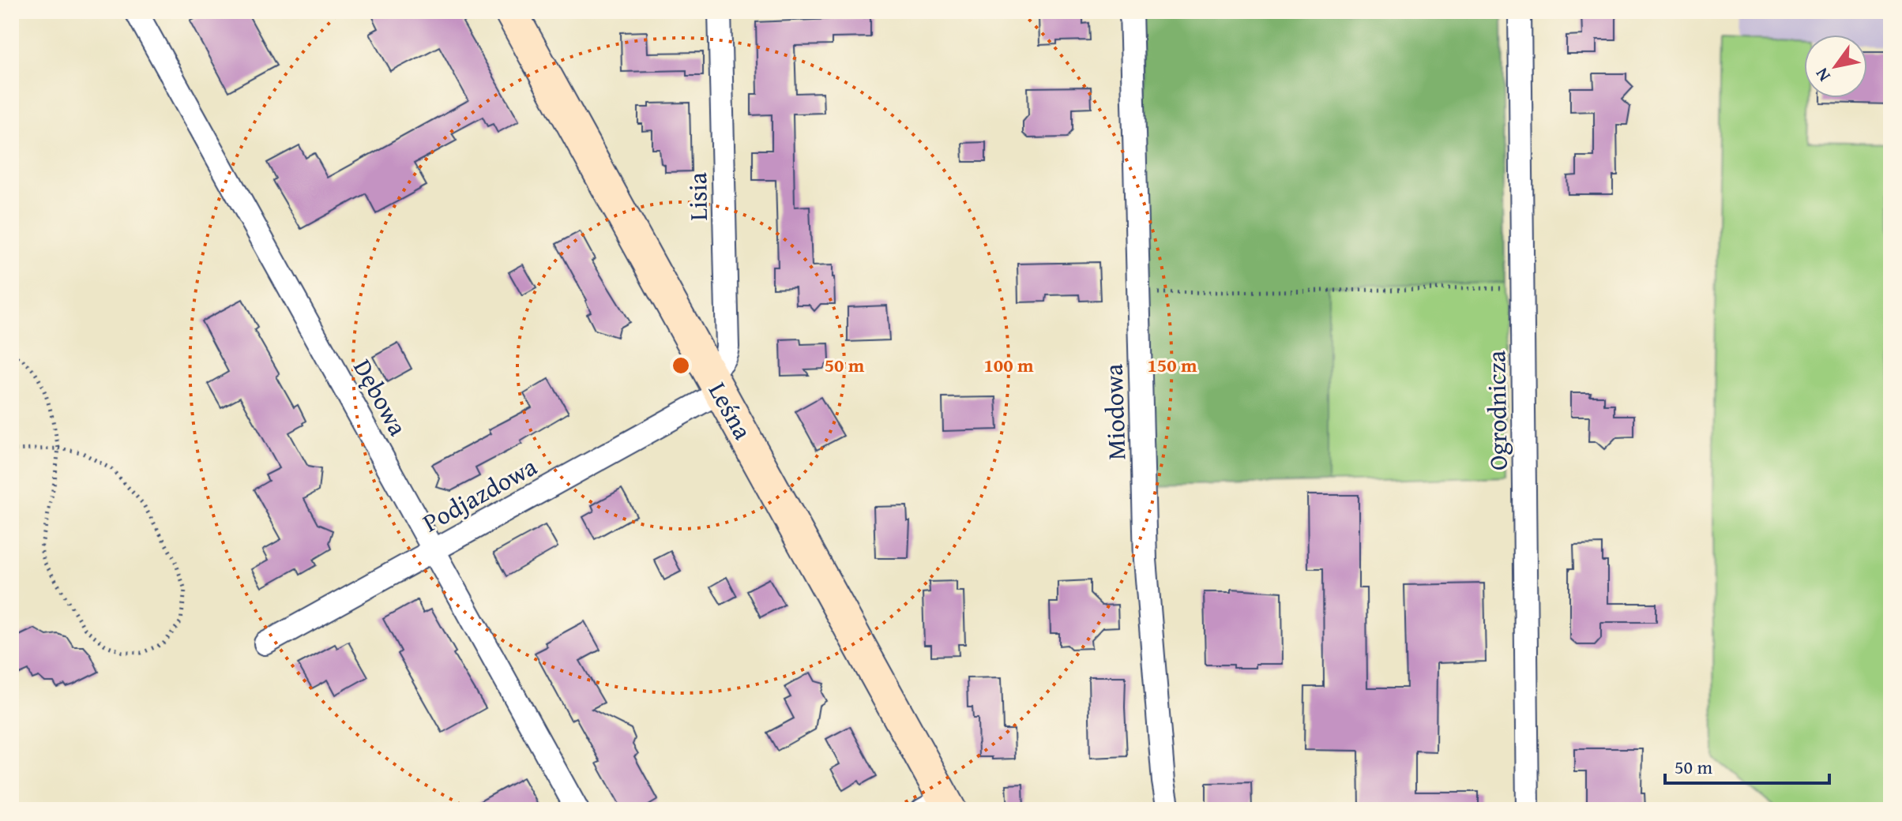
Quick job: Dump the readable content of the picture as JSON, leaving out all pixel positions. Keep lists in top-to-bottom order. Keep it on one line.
{"streets":{"street":["Lisia","Dębowa","Leśna","Ogrodnicza","Miodowa","Podjazdowa"]},"crossings":[["Lisia","Leśna"],["Lisia","Podjazdowa"],["Dębowa","Podjazdowa"],["Leśna","Podjazdowa"]],"scale_bar":"50 m","north":"bottom left","rings":["50 m","100 m","150 m"]}
